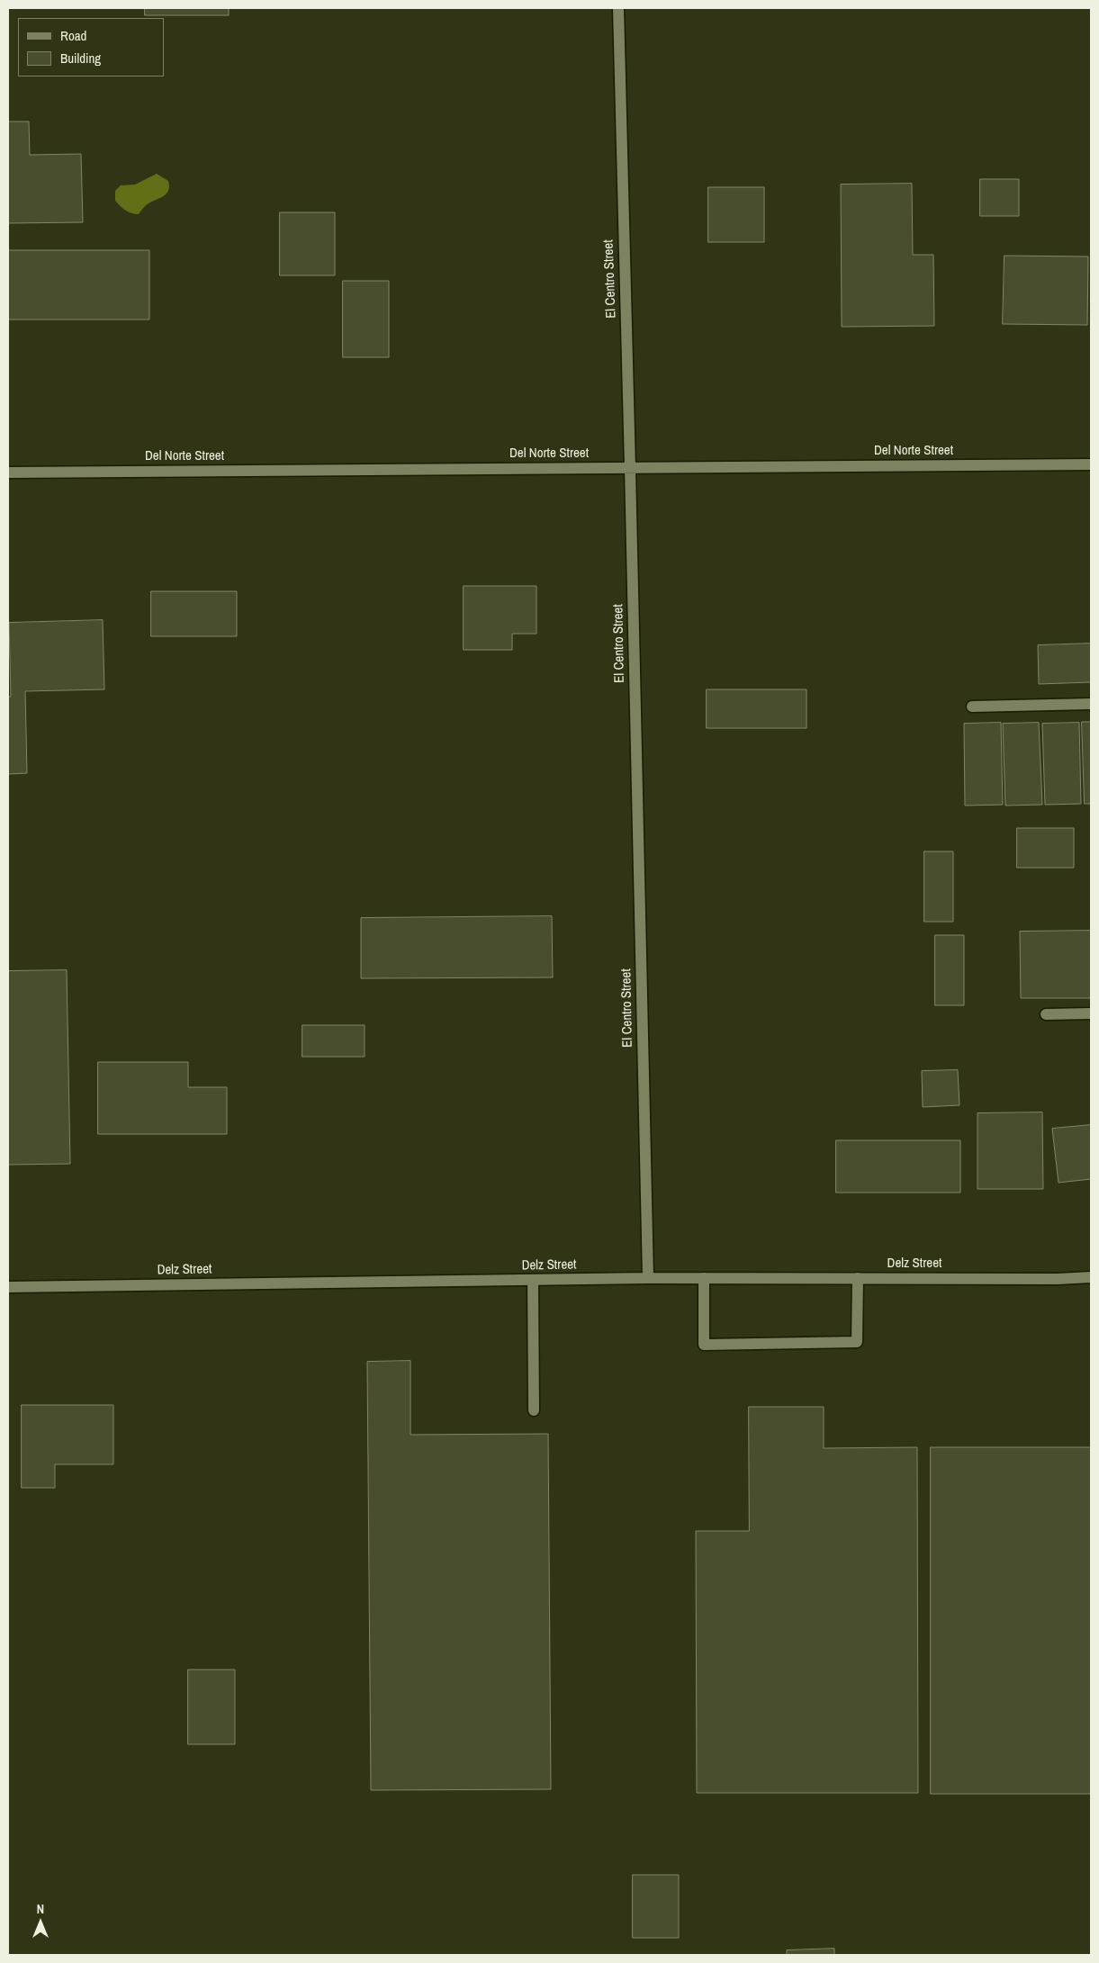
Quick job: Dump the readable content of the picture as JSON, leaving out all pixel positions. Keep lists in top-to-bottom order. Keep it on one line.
{"streets":{"street":["El Centro Street","Del Norte Street","Delz Street"]},"crossings":[["El Centro Street","Del Norte Street"],["El Centro Street","Delz Street"]],"legend":["Road","Building"],"north":"top"}
